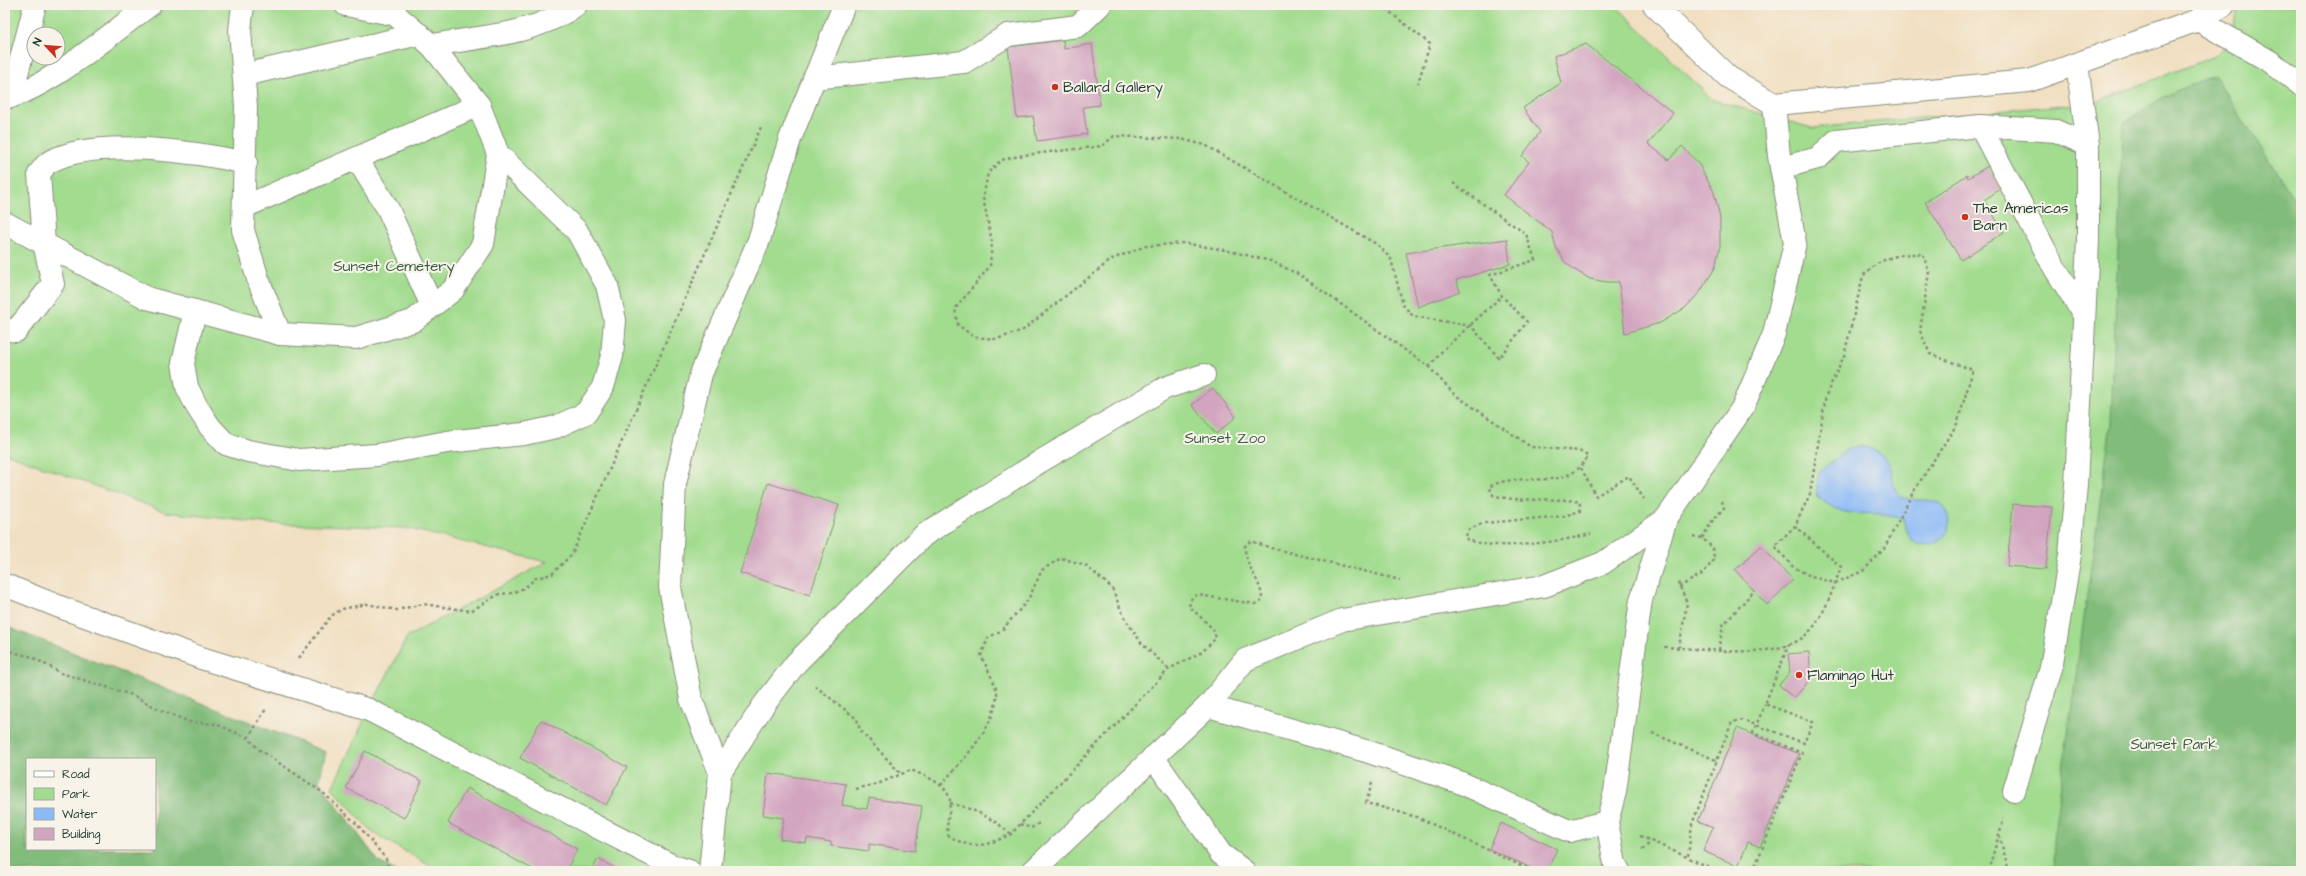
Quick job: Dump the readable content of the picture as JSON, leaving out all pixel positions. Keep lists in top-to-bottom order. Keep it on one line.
{"parks":["Sunset Cemetery","Sunset Zoo","Sunset Park"],"places":["Ballard Gallery","The Americas Barn","Flamingo Hut"],"legend":["Road","Park","Water","Building"],"north":"top left"}
